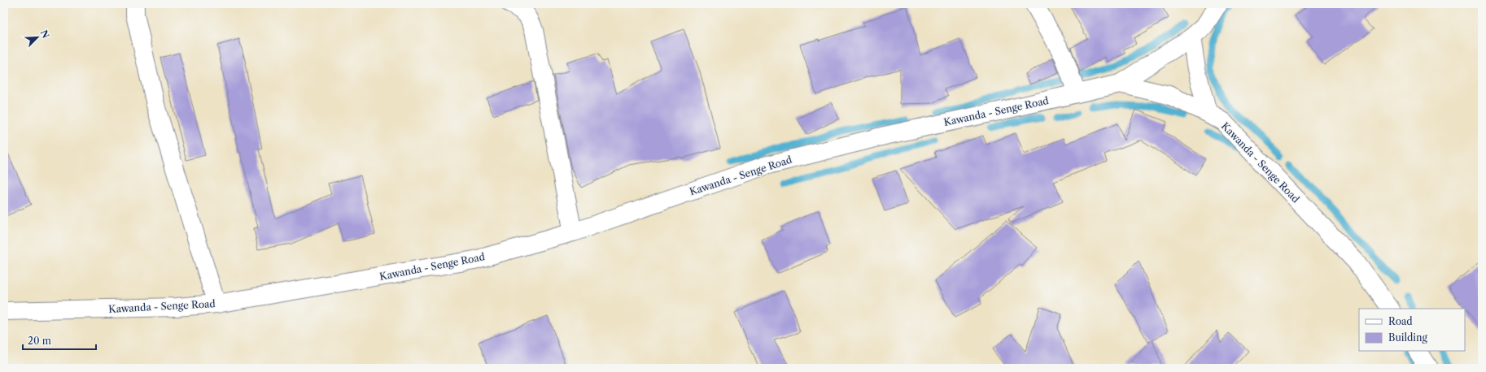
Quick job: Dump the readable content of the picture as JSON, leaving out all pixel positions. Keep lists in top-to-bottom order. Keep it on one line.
{"streets":{"street":["Kawanda - Senge Road"]},"legend":["Road","Building"],"scale_bar":"20 m","north":"top right"}
